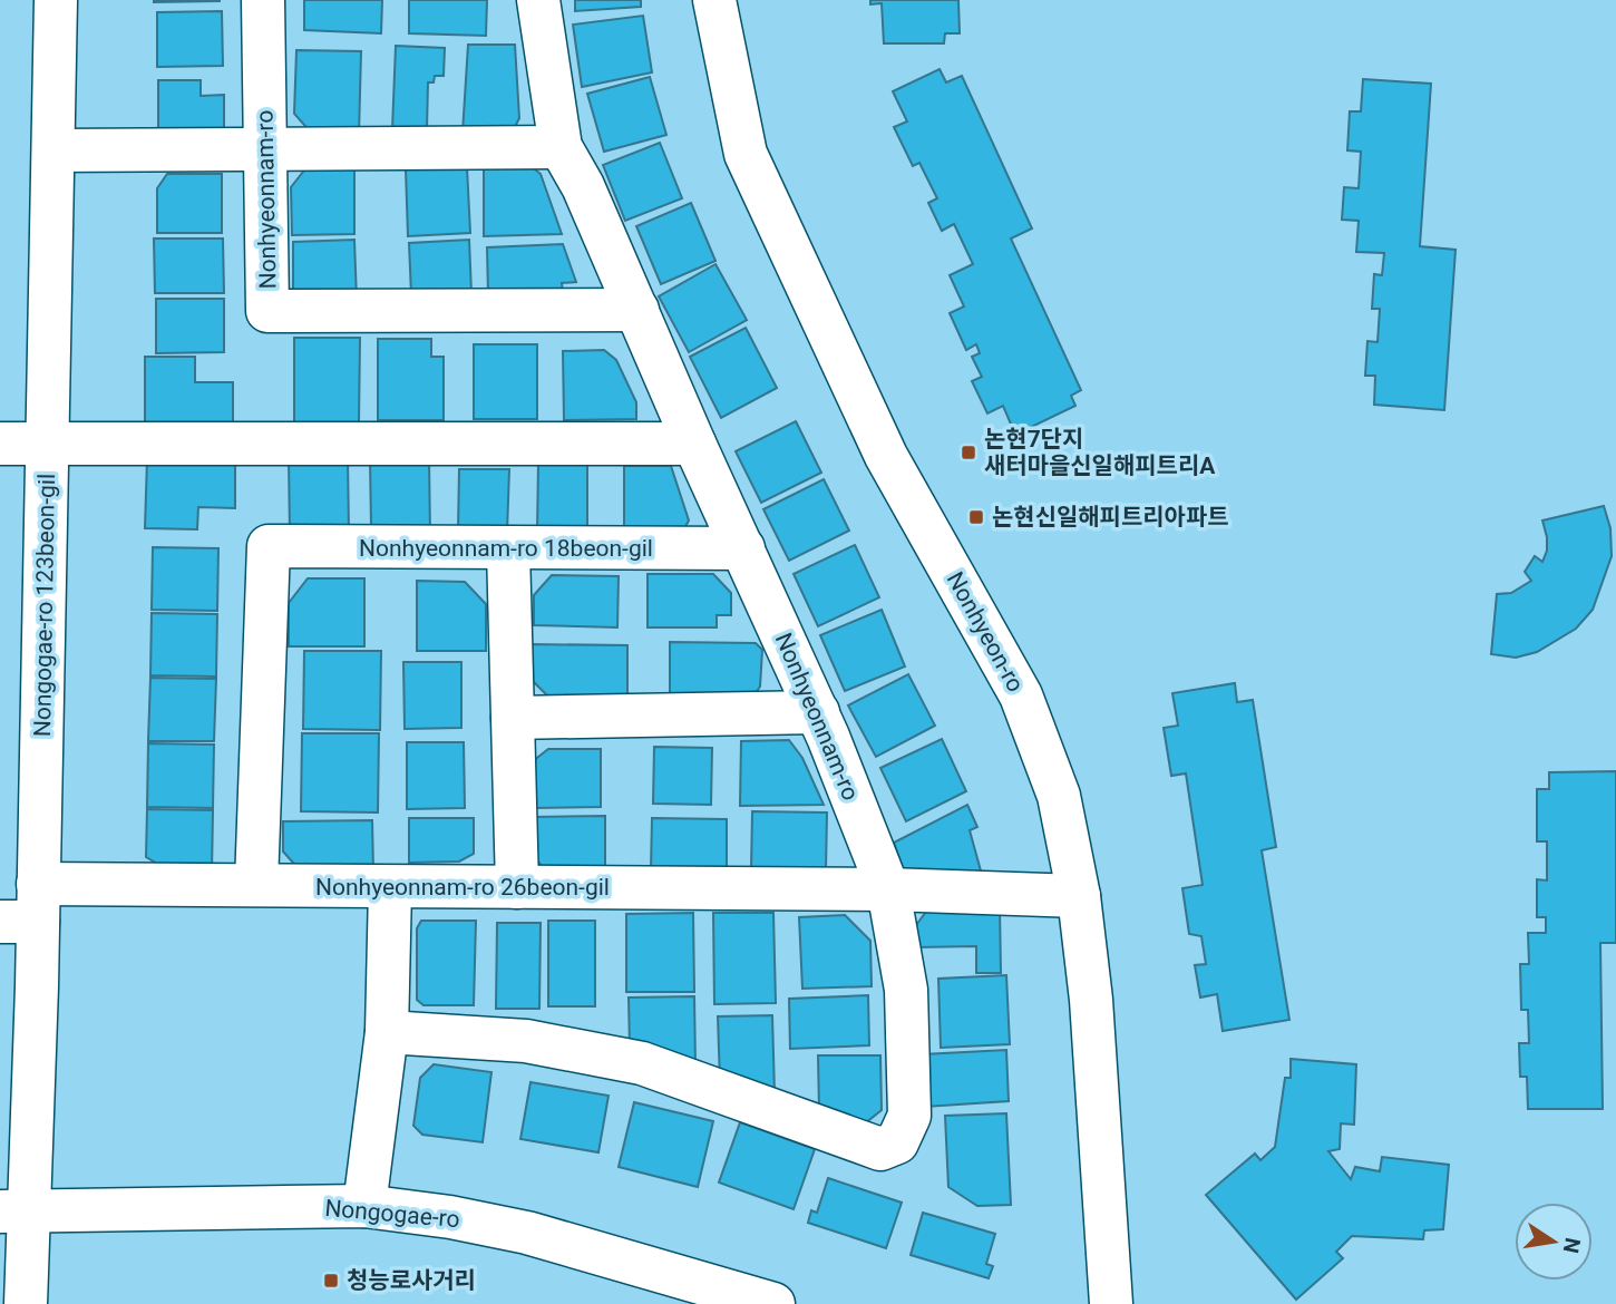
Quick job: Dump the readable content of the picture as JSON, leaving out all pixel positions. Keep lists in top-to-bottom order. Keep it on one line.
{"streets":{"street":["Nonhyeonnam-ro","Nonhyeonnam-ro 18beon-gil","Nongogae-ro 123beon-gil","Nonhyeon-ro","Nonhyeonnam-ro 26beon-gil","Nongogae-ro"]},"crossings":[["Nonhyeonnam-ro","Nonhyeonnam-ro 18beon-gil"],["Nonhyeonnam-ro","Nonhyeonnam-ro 26beon-gil"],["Nonhyeonnam-ro 18beon-gil","Nonhyeonnam-ro 26beon-gil"],["Nongogae-ro 123beon-gil","Nonhyeonnam-ro 26beon-gil"],["Nongogae-ro 123beon-gil","Nongogae-ro"],["Nonhyeon-ro","Nonhyeonnam-ro 26beon-gil"]],"places":{"transit":["논현7단지 새터마을신일해피트리A","논현신일해피트리아파트","청능로사거리"]},"north":"right"}
